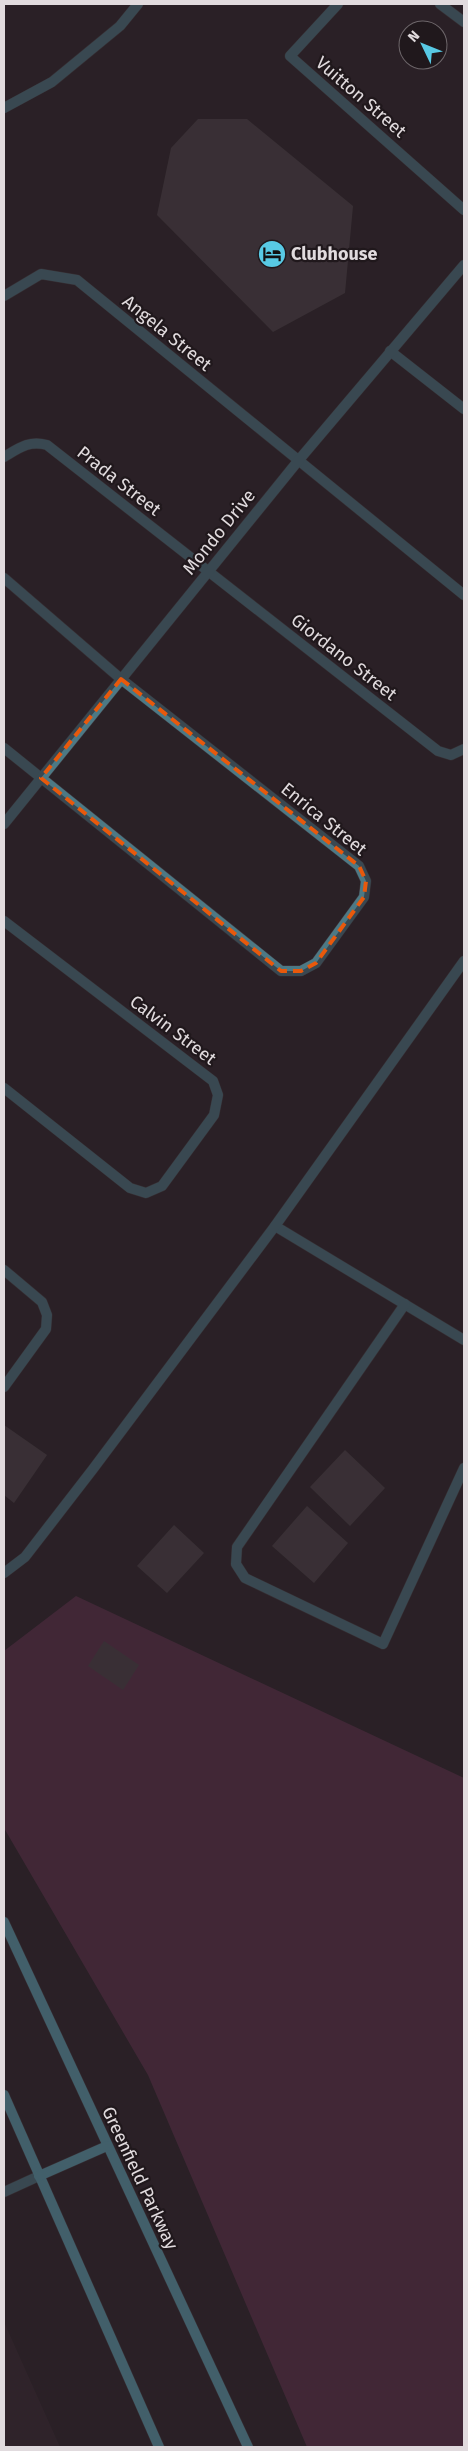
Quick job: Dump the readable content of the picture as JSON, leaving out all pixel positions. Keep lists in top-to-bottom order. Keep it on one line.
{"streets":{"main road":["Greenfield Parkway"],"street":["Vuitton Street","Angela Street","Prada Street","Mondo Drive","Giordano Street","Enrica Street","Calvin Street"]},"crossings":[["Angela Street","Mondo Drive"],["Prada Street","Mondo Drive"],["Prada Street","Giordano Street"],["Mondo Drive","Giordano Street"],["Mondo Drive","Enrica Street"]],"places":{"hotel":["Clubhouse"]},"north":"top left"}
